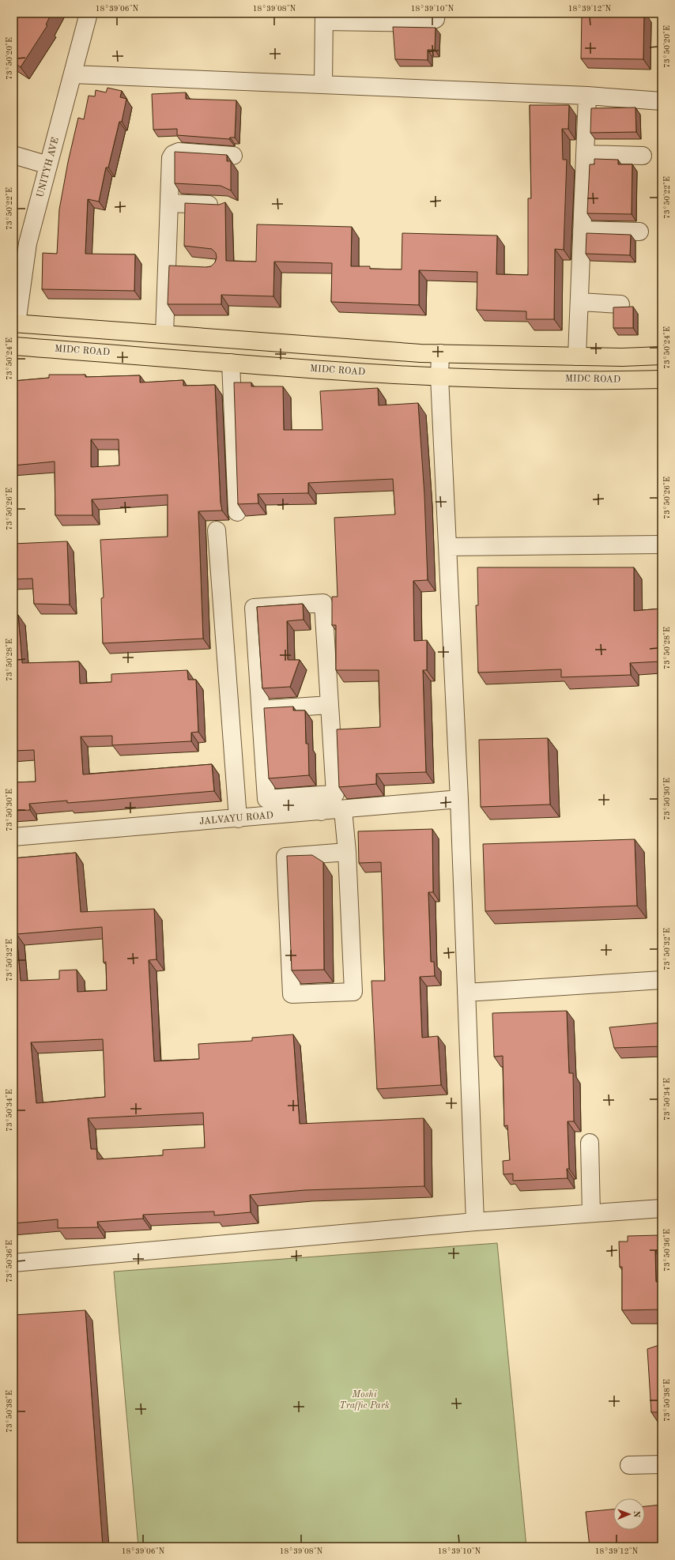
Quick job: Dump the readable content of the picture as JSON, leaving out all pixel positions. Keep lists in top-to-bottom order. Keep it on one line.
{"streets":{"main road":["MIDC ROAD"],"street":["UNITYH AVE","JALVAYU ROAD"]},"parks":["Moshi Traffic Park"],"north":"right","coordinates":["18°39'06\"N","18°39'08\"N","18°39'10\"N","18°39'12\"N","73°50'20\"E","73°50'22\"E","73°50'24\"E","73°50'26\"E","73°50'28\"E","73°50'30\"E","73°50'32\"E","73°50'34\"E","73°50'36\"E","73°50'38\"E"]}
